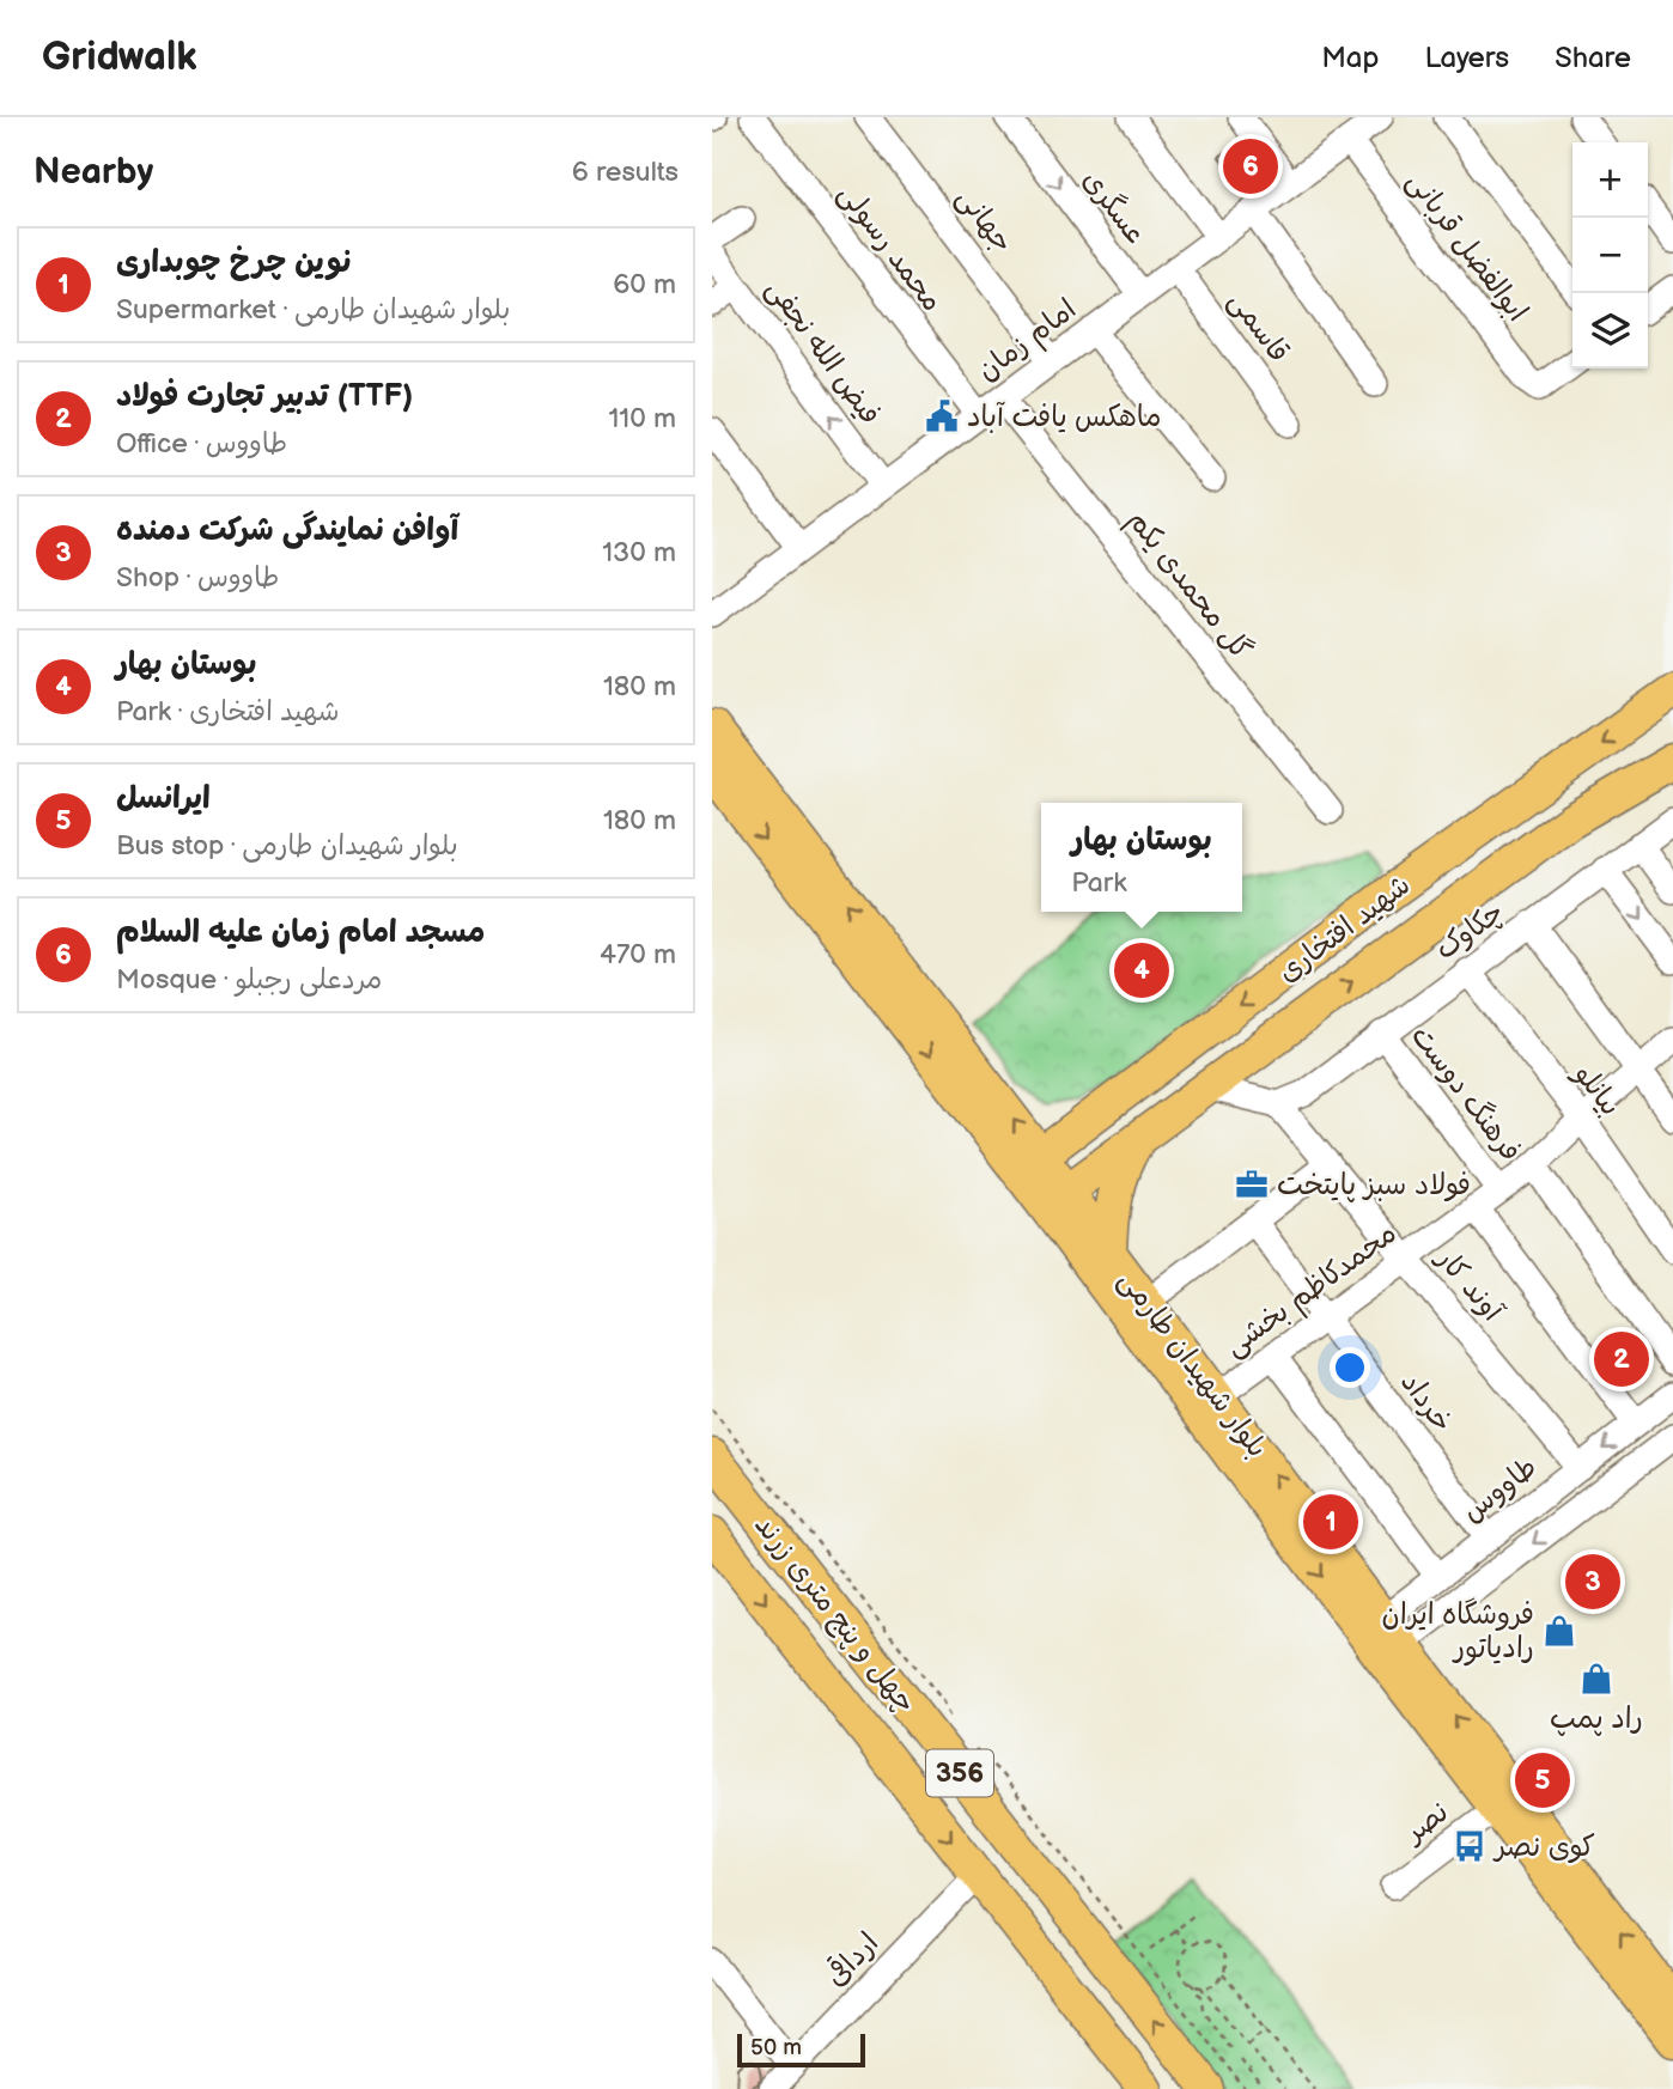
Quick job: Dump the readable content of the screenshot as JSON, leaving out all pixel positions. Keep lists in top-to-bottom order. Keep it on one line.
{"streets":{"main road":["شهید افتخاری","بلوار شهیدان طارمی","چهل و پنج متری زرند","356"],"street":["عسگری","جهانی","ابوالفضل قربانی","محمد رسولی","قاسمی","امام زمان","فیض الله نجفی","گل محمدی یکم","چکاوک","بیانلو","فرهنگ دوست","آوند کار","محمدکاظم بخشی","خرداد","طاووس","نصر","ارداقی"]},"crossings":[["عسگری","امام زمان"],["جهانی","امام زمان"],["ابوالفضل قربانی","امام زمان"],["محمد رسولی","امام زمان"],["قاسمی","امام زمان"],["امام زمان","فیض الله نجفی"],["امام زمان","گل محمدی یکم"],["شهید افتخاری","بلوار شهیدان طارمی"],["چکاوک","بیانلو"],["چکاوک","فرهنگ دوست"],["چکاوک","آوند کار"],["بیانلو","محمدکاظم بخشی"],["فرهنگ دوست","محمدکاظم بخشی"],["آوند کار","محمدکاظم بخشی"],["آوند کار","طاووس"],["محمدکاظم بخشی","بلوار شهیدان طارمی"],["محمدکاظم بخشی","خرداد"],["بلوار شهیدان طارمی","طاووس"],["بلوار شهیدان طارمی","نصر"],["خرداد","طاووس"],["چهل و پنج متری زرند","ارداقی"]],"places":{"public building":["ماهکس یافت آباد"],"office":["فولاد سبز پایتخت"],"shop":["فروشگاه ایران رادیاتور","راد پمپ"],"bus stop":["کوی نصر"]},"scale_bar":"50 m","page":{"header":"Gridwalk","nav":["Map","Layers","Share"],"heading":["Nearby","6 results"],"pins":["6","4","2","1","3","5"],"map_buttons":["+","−"],"list":[{"mark":"1","name":"نوین چرخ چوبداری","note":"Supermarket · بلوار شهیدان طارمی","value":"60 m"},{"mark":"2","name":"تدبیر تجارت فولاد (TTF)","note":"Office · طاووس","value":"110 m"},{"mark":"3","name":"آوافن نمایندگی شرکت دمنده","note":"Shop · طاووس","value":"130 m"},{"mark":"4","name":"بوستان بهار","note":"Park · شهید افتخاری","value":"180 m"},{"mark":"5","name":"ایرانسل","note":"Bus stop · بلوار شهیدان طارمی","value":"180 m"},{"mark":"6","name":"مسجد امام زمان علیه السلام","note":"Mosque · مردعلی رجبلو","value":"470 m"}],"popup":["بوستان بهار","Park"],"scale":"50 m"}}
